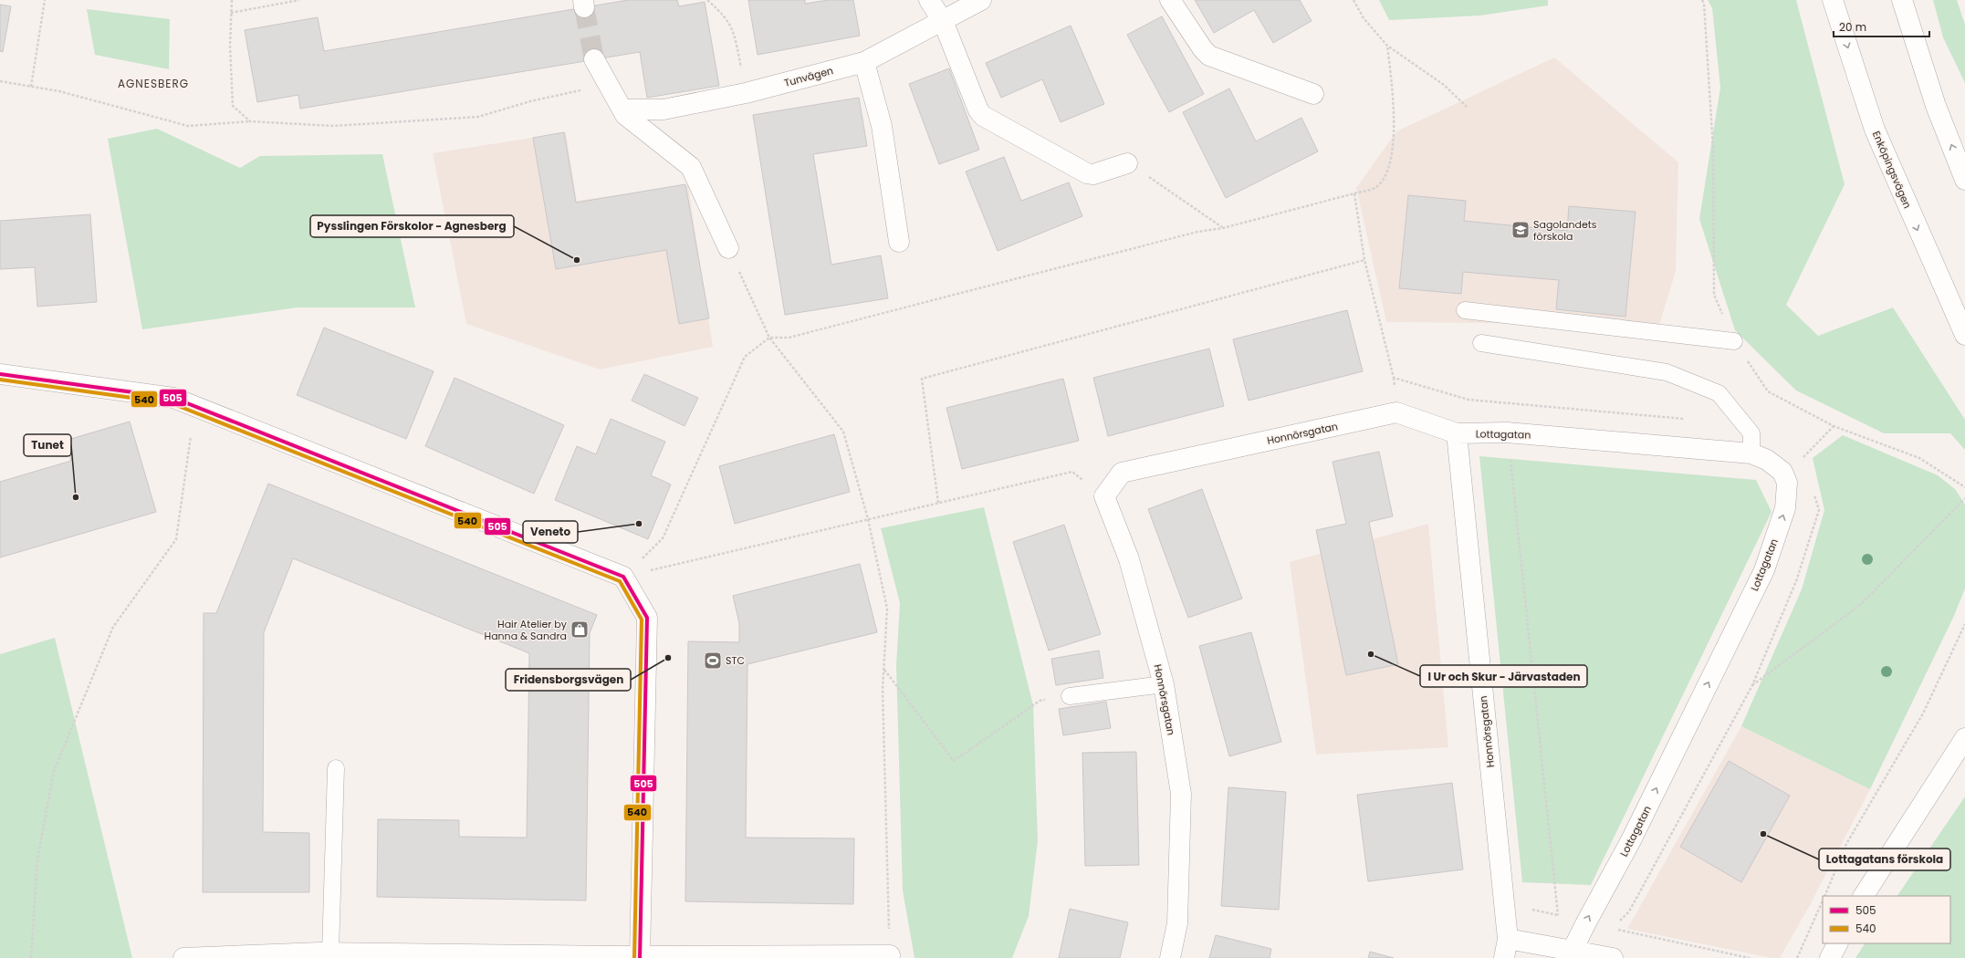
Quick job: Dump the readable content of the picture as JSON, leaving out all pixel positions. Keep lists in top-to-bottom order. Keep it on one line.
{"streets":{"street":["Tunvägen","Enköpingsvägen","Honnörsgatan","Lottagatan"]},"crossings":[["Honnörsgatan","Lottagatan"]],"one_way":["Lottagatan"],"districts":["AGNESBERG"],"places":{"school or university":["Sagolandets förskola"],"other":["Pysslingen Förskolor - Agnesberg","Tunet","Veneto","I Ur och Skur - Järvastaden","Fridensborgsvägen","Lottagatans förskola"],"shop":["Hair Atelier by Hanna & Sandra"],"sports":["STC"]},"lines":["transit line 505","transit line 540"],"legend":["505","540"],"scale_bar":"20 m"}
